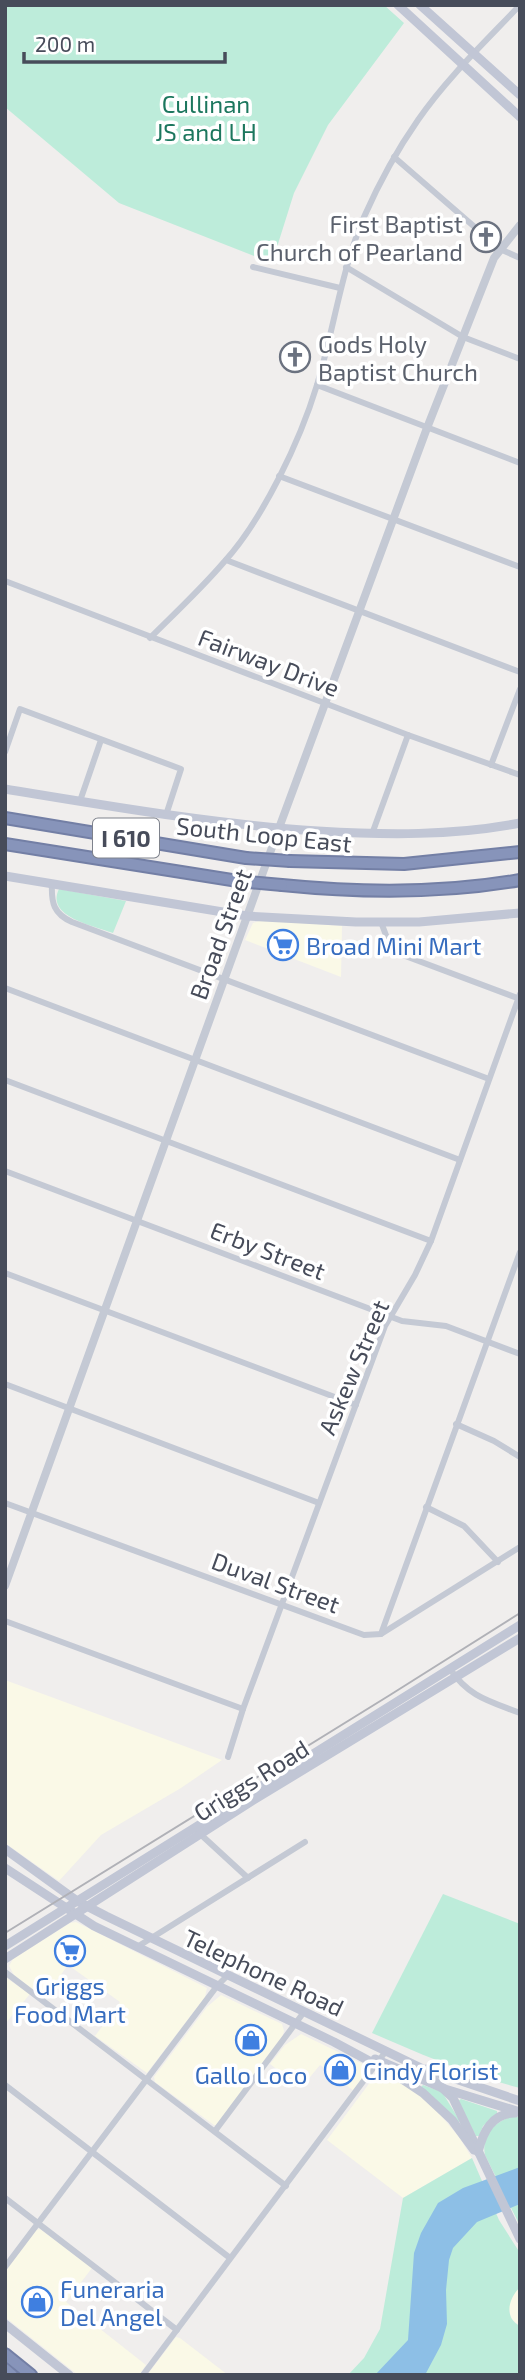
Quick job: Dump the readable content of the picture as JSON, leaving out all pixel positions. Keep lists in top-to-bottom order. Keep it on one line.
{"streets":{"highway":["South Loop East","I 610"],"main road":["Griggs Road","Telephone Road"],"street":["Fairway Drive","Broad Street","Erby Street","Askew Street","Duval Street"]},"crossings":[["Fairway Drive","Broad Street"],["Broad Street","Erby Street"],["Broad Street","Duval Street"],["Erby Street","Askew Street"],["Askew Street","Duval Street"],["Griggs Road","Telephone Road"]],"parks":["Cullinan JS and LH"],"places":{"church":["First Baptist Church of Pearland","Gods Holy Baptist Church"],"supermarket":["Broad Mini Mart","Griggs Food Mart"],"shop":["Gallo Loco","Cindy Florist","Funeraria Del Angel"]},"scale_bar":"200 m"}
